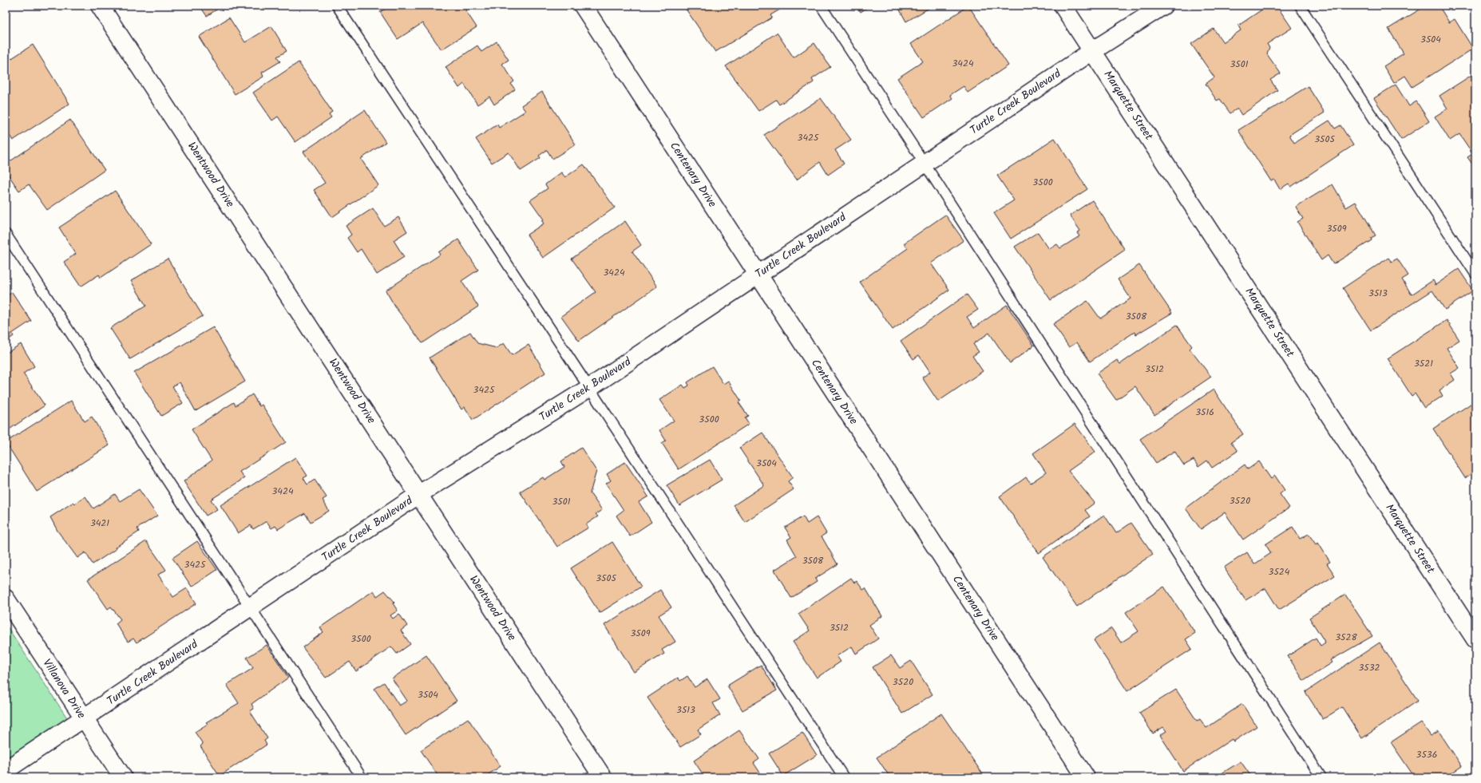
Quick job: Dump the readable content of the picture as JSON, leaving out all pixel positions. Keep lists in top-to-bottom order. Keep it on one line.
{"streets":{"street":["Turtle Creek Boulevard","Marquette Street","Wentwood Drive","Centenary Drive","Villanova Drive"]},"crossings":[["Turtle Creek Boulevard","Marquette Street"],["Turtle Creek Boulevard","Wentwood Drive"],["Turtle Creek Boulevard","Centenary Drive"],["Turtle Creek Boulevard","Villanova Drive"]],"house_numbers":["3504","3424","3501","3425","3505","3500","3509","3424","3513","3508","3521","3512","3425","3516","3500","3504","3424","3520","3501","3421","3508","3425","3524","3505","3512","3509","3528","3500","3532","3520","3504","3513","3536"]}
